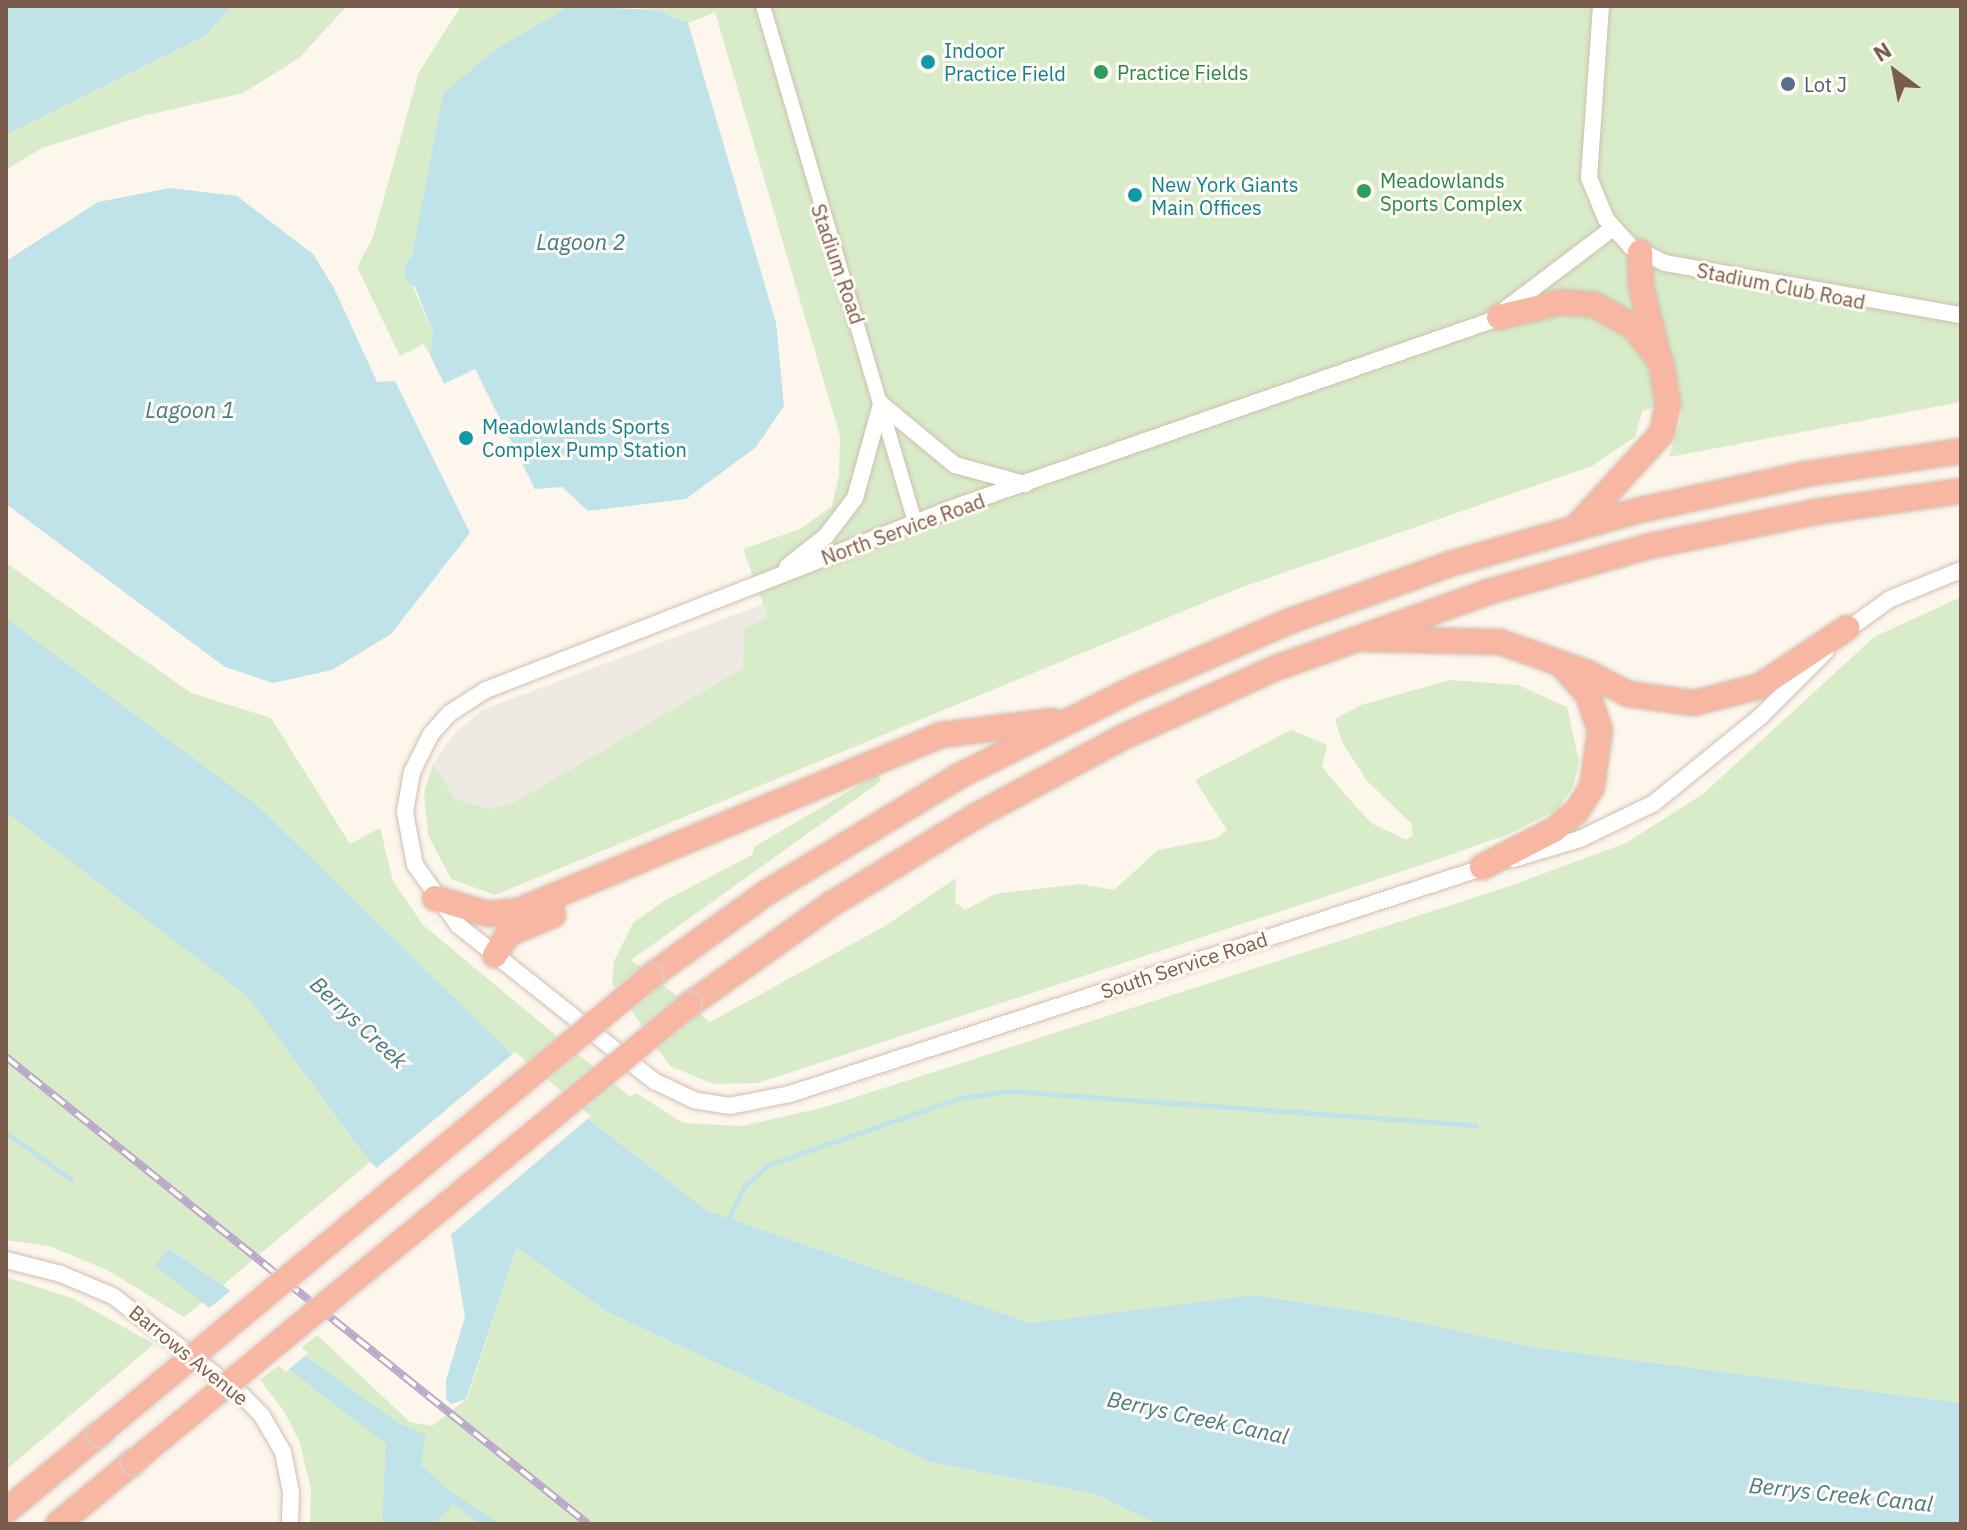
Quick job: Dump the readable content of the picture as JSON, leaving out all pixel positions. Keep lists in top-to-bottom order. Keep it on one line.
{"streets":{"street":["Stadium Road","Stadium Club Road","North Service Road","South Service Road","Barrows Avenue"]},"crossings":[["Stadium Road","North Service Road"],["Stadium Club Road","North Service Road"],["North Service Road","South Service Road"]],"water":["Lagoon 2","Lagoon 1","Berrys Creek","Berrys Creek Canal"],"places":["Indoor Practice Field","Practice Fields","Lot J","Meadowlands Sports Complex","New York Giants Main Offices","Meadowlands Sports Complex Pump Station"],"north":"top left"}
